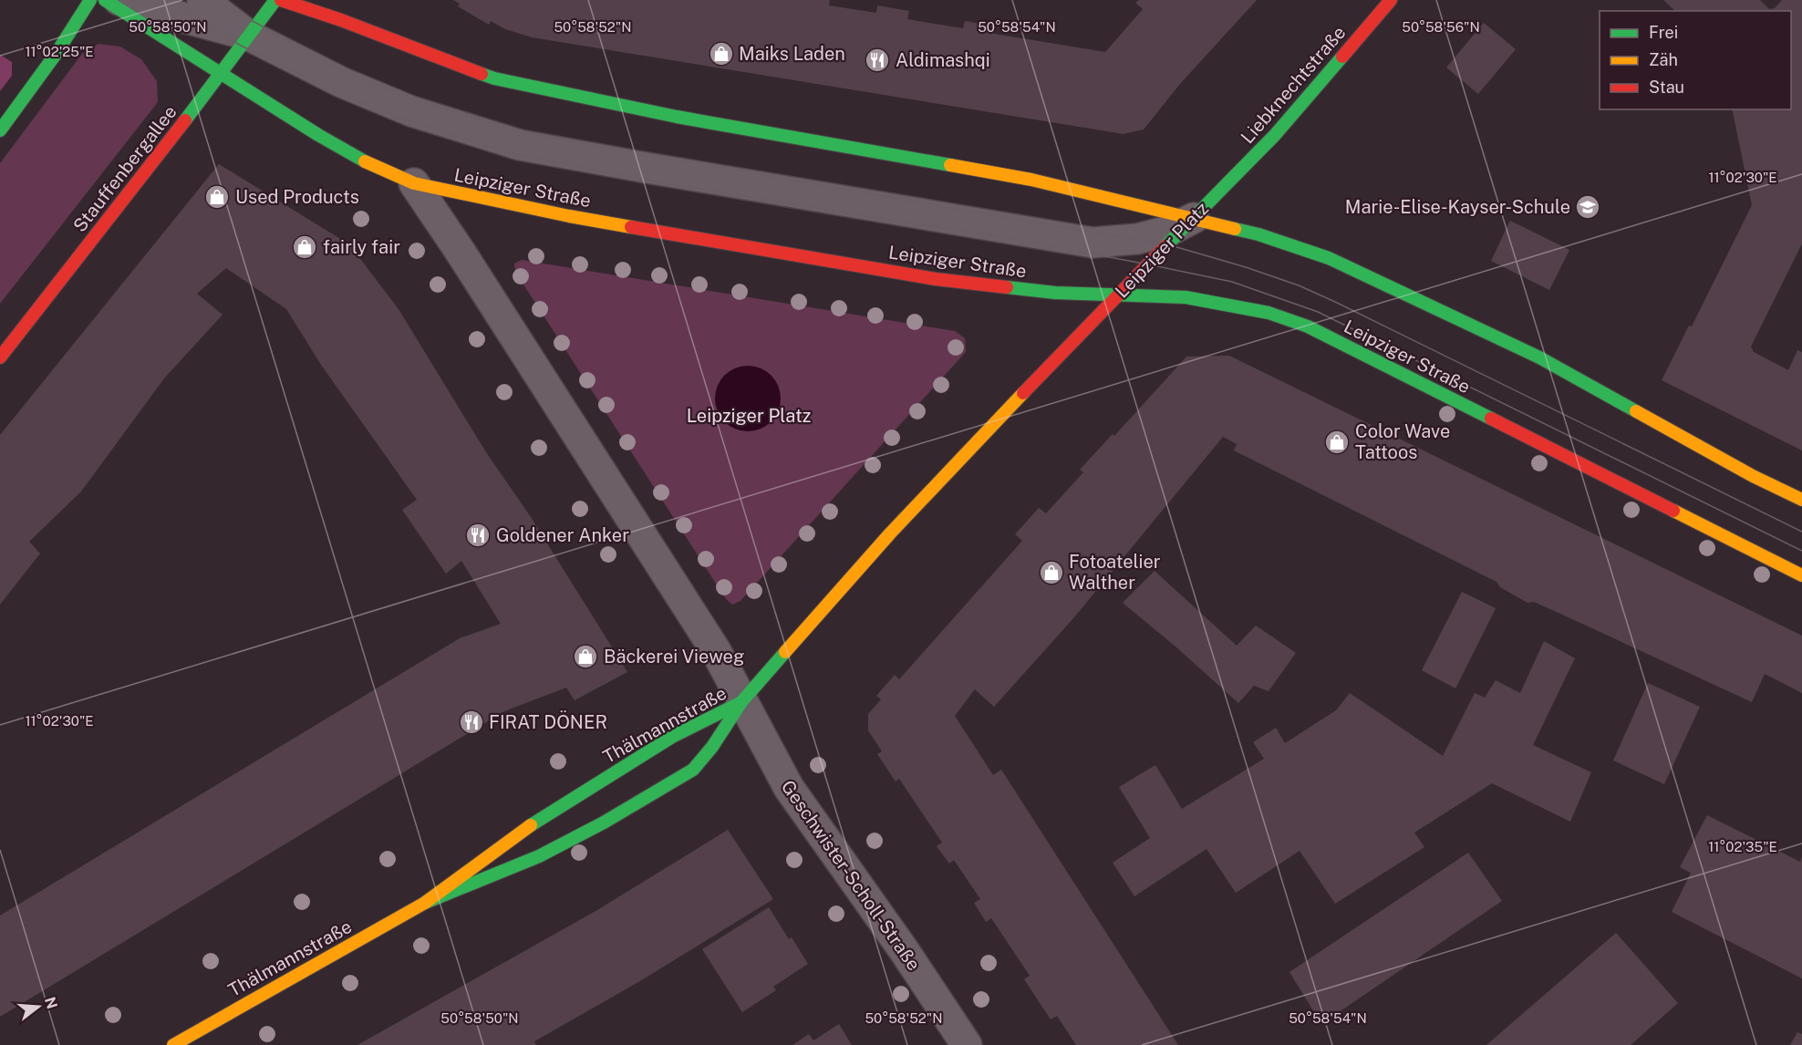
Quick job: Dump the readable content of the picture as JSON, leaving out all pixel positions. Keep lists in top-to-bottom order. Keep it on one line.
{"streets":{"main road":["Liebknechtstraße","Stauffenbergallee","Leipziger Straße","Leipziger Platz","Thälmannstraße"],"street":["Geschwister-Scholl-Straße"]},"crossings":[["Liebknechtstraße","Leipziger Platz"],["Stauffenbergallee","Leipziger Straße"],["Leipziger Straße","Leipziger Platz"],["Leipziger Platz","Thälmannstraße"],["Leipziger Platz","Geschwister-Scholl-Straße"],["Thälmannstraße","Geschwister-Scholl-Straße"]],"parks":["Leipziger Platz"],"places":{"shop":["Maiks Laden","Used Products","fairly fair","Color Wave Tattoos","Fotoatelier Walther","Bäckerei Vieweg"],"restaurant":["Aldimashqi","Goldener Anker","FIRAT DÖNER"],"school or university":["Marie-Elise-Kayser-Schule"]},"legend":["Frei","Zäh","Stau"],"north":"right","coordinates":["50°58'50\"N","50°58'52\"N","50°58'54\"N","50°58'56\"N","11°02'25\"E","11°02'30\"E","11°02'35\"E"]}
